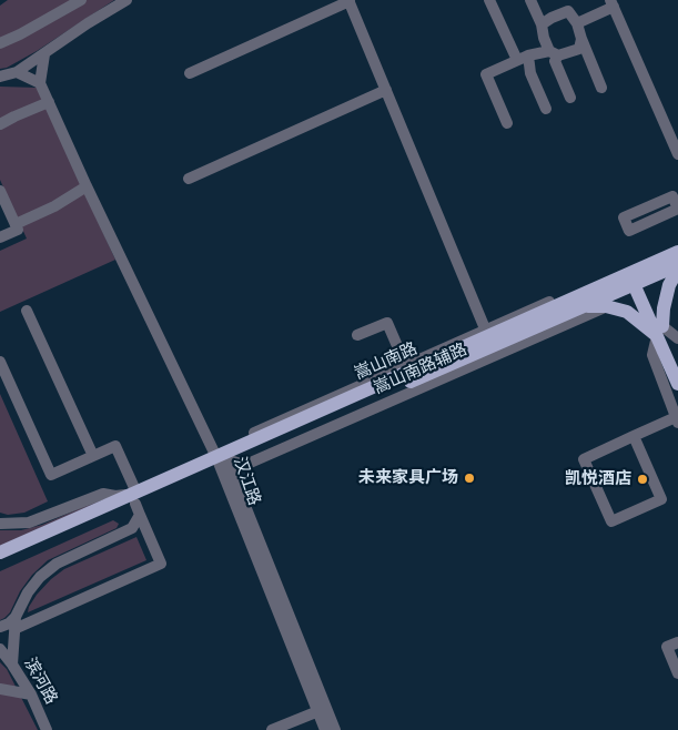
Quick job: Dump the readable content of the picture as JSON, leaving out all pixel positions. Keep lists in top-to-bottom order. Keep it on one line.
{"streets":{"main road":["嵩山南路"],"street":["嵩山南路辅路","汉江路","滨河路"]},"crossings":[["嵩山南路","嵩山南路辅路"],["嵩山南路","汉江路"],["嵩山南路辅路","汉江路"]],"places":["未来家具广场","凯悦酒店"]}
